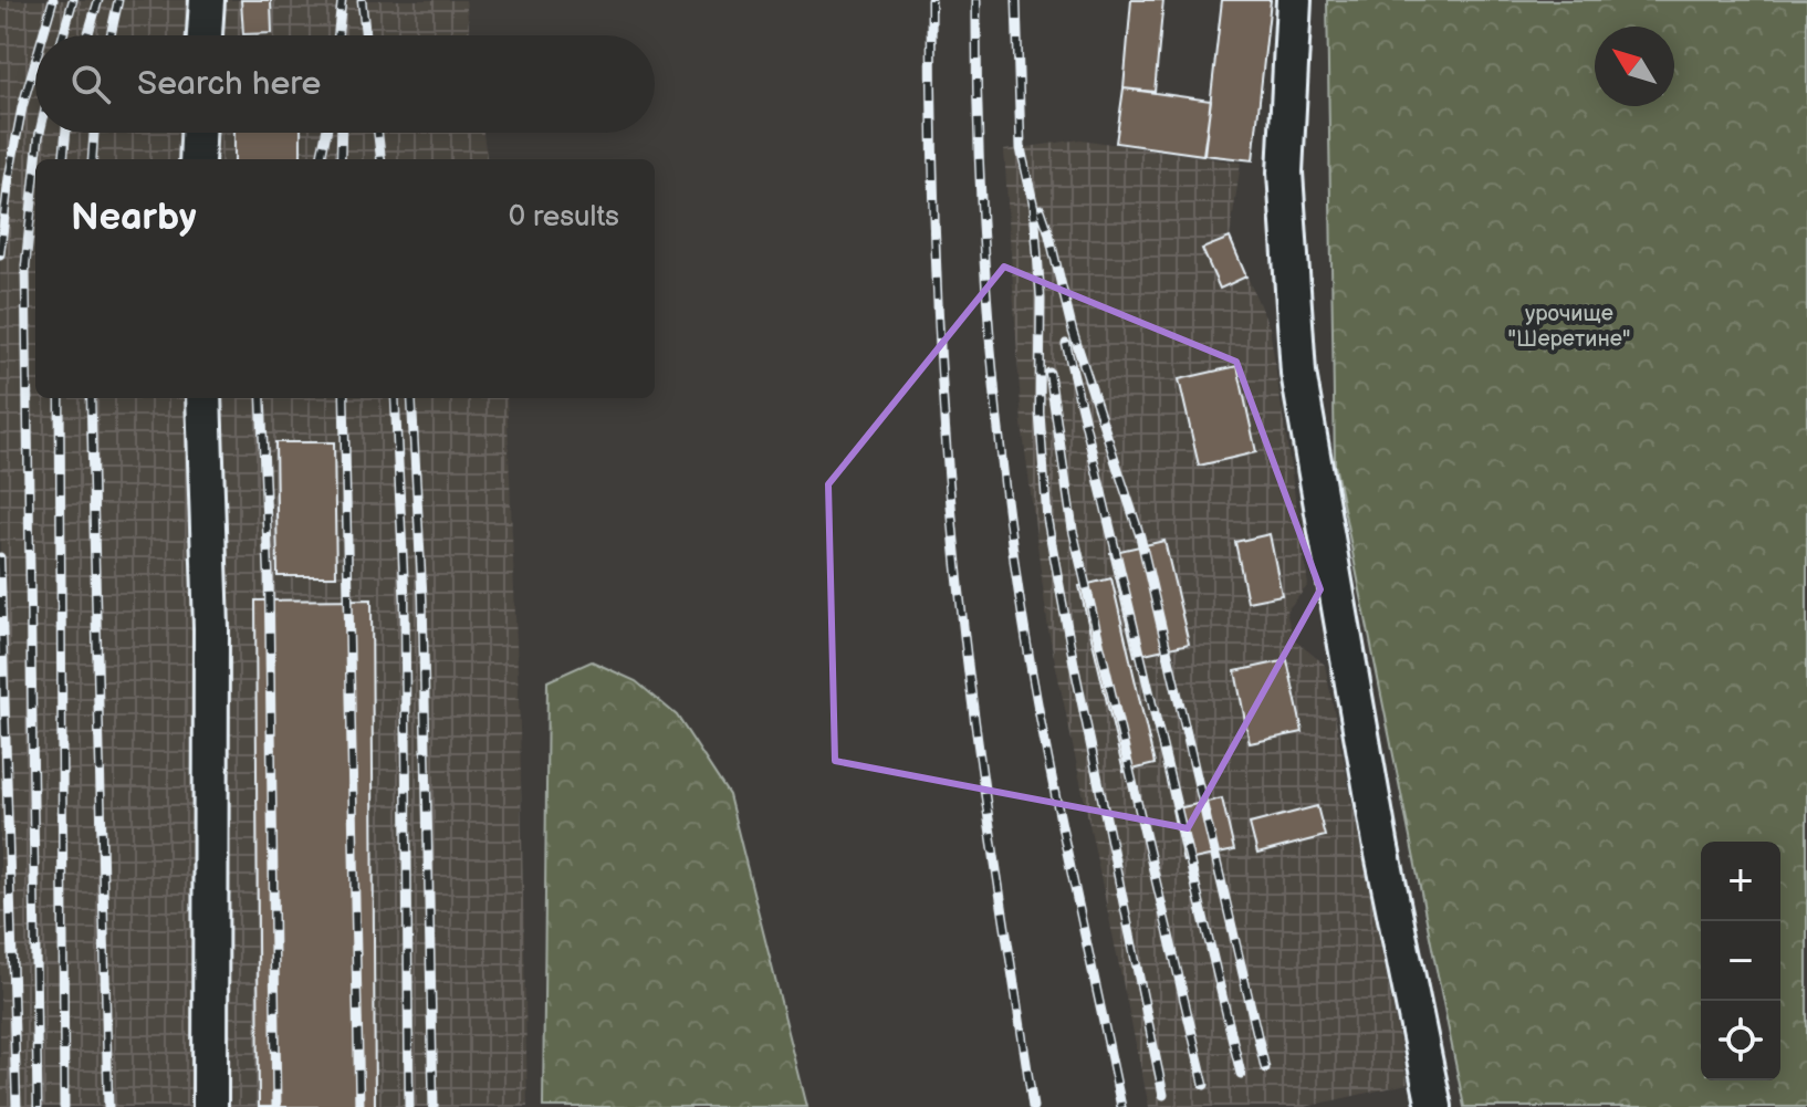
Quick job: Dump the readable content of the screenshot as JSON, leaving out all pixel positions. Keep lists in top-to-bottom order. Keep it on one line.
{"parks":["урочище \"Шеретине\""],"north":"top left","page":{"search":"Search here","heading":["Nearby","0 results"],"map_buttons":["+","−"]}}
